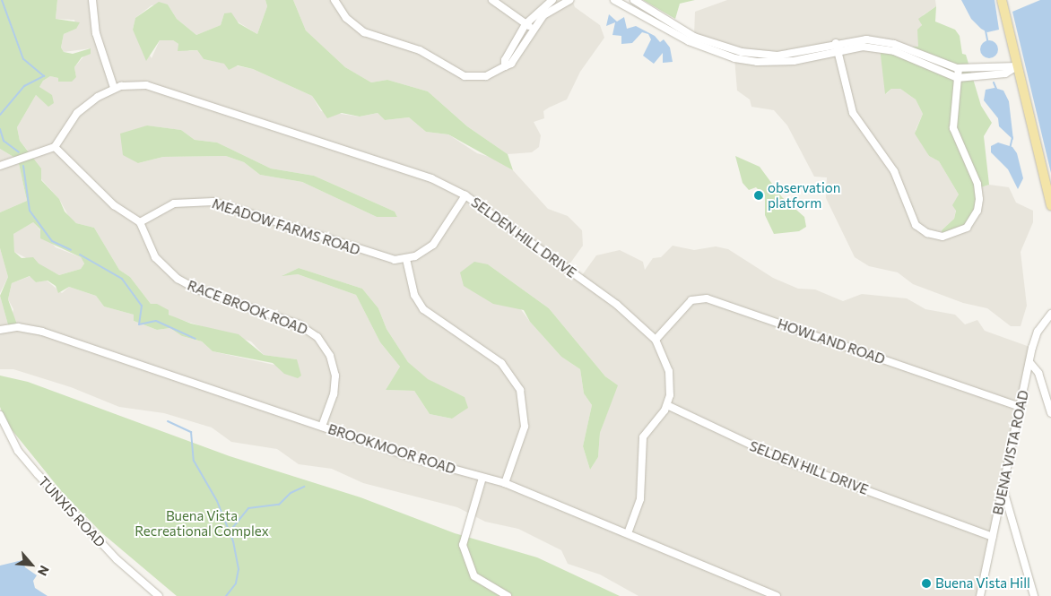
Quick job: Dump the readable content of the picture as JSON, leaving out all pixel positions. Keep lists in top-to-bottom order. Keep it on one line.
{"streets":{"street":["MEADOW FARMS ROAD","SELDEN HILL DRIVE","RACE BROOK ROAD","HOWLAND ROAD","BROOKMOOR ROAD","BUENA VISTA ROAD","TUNXIS ROAD"]},"crossings":[["MEADOW FARMS ROAD","RACE BROOK ROAD"],["SELDEN HILL DRIVE","HOWLAND ROAD"],["SELDEN HILL DRIVE","BUENA VISTA ROAD"],["RACE BROOK ROAD","BROOKMOOR ROAD"],["HOWLAND ROAD","BUENA VISTA ROAD"]],"parks":["Buena Vista Recreational Complex"],"places":["observation platform","Buena Vista Hill"],"north":"bottom right"}
